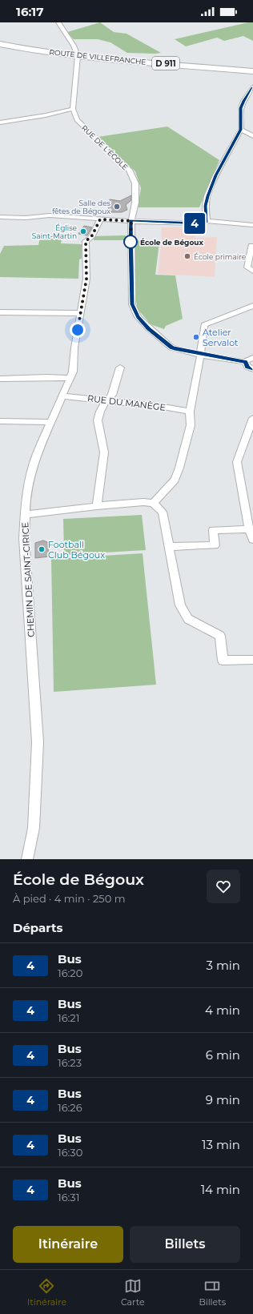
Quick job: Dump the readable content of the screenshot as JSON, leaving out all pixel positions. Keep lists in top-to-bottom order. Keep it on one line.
{"streets":{"main road":["ROUTE DE VILLEFRANCHE","D 911"],"street":["RUE DE L'ÉCOLE","RUE DU MANÈGE","CHEMIN DE SAINT-CIRICE"]},"crossings":[["ROUTE DE VILLEFRANCHE","RUE DE L'ÉCOLE"],["RUE DU MANÈGE","CHEMIN DE SAINT-CIRICE"]],"places":["Salle des fêtes de Bégoux","Église Saint-Martin","École de Bégoux","École primaire","Atelier Servalot","Football Club Bégoux"],"lines":["bus line 4"],"page":{"status":"16:17","on_map":"4","heading":[["École de Bégoux","À pied · 4 min · 250 m"],"Départs"],"list":[{"mark":"4","name":"Bus","note":"16:20","value":"3 min"},{"mark":"4","name":"Bus","note":"16:21","value":"4 min"},{"mark":"4","name":"Bus","note":"16:23","value":"6 min"},{"mark":"4","name":"Bus","note":"16:26","value":"9 min"},{"mark":"4","name":"Bus","note":"16:30","value":"13 min"},{"mark":"4","name":"Bus","note":"16:31","value":"14 min"}],"buttons":["Itinéraire","Billets"],"tabs":["Itinéraire","Carte","Billets"]}}
